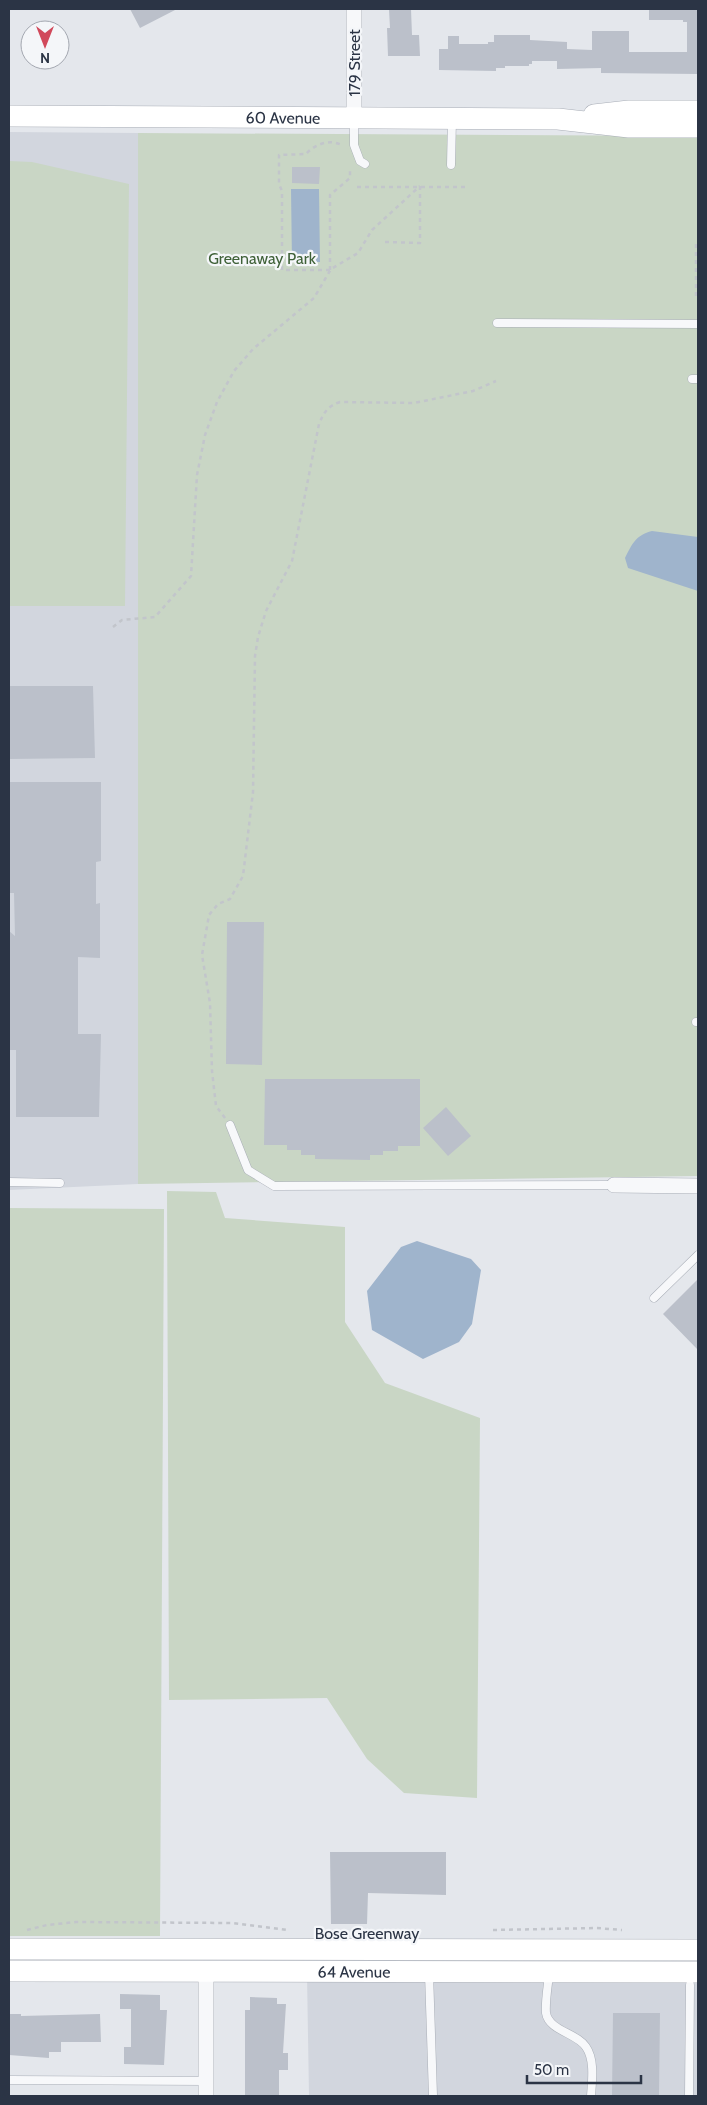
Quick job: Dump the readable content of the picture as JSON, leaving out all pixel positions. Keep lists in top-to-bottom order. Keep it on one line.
{"streets":{"main road":["60 Avenue","64 Avenue"],"street":["179 Street"]},"crossings":[["179 Street","60 Avenue"]],"parks":["Greenaway Park"],"scale_bar":"50 m","north":"bottom"}
